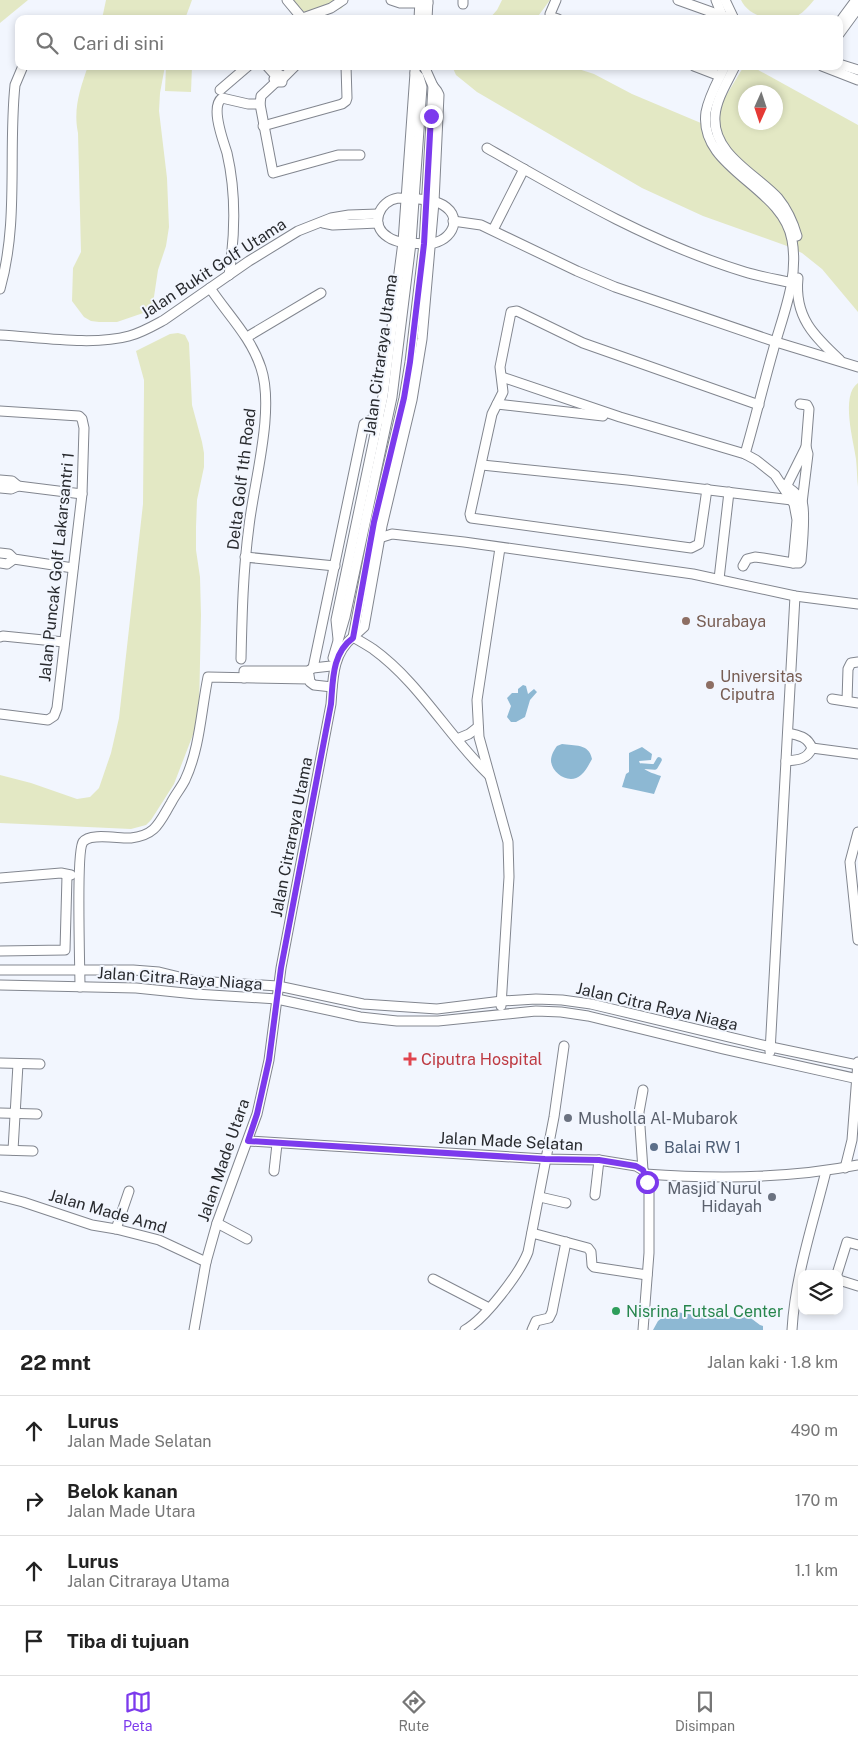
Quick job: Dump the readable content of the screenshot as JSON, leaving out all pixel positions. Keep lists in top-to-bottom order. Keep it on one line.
{"streets":{"street":["Jalan Bukit Golf Utama","Jalan Citraraya Utama","Delta Golf 1th Road","Jalan Puncak Golf Lakarsantri 1","Jalan Citra Raya Niaga","Jalan Made Selatan","Jalan Made Utara","Jalan Made Amd"]},"crossings":[["Jalan Bukit Golf Utama","Delta Golf 1th Road"],["Jalan Citraraya Utama","Jalan Citra Raya Niaga"],["Jalan Citraraya Utama","Jalan Made Utara"],["Jalan Citra Raya Niaga","Jalan Made Utara"],["Jalan Made Selatan","Jalan Made Utara"],["Jalan Made Utara","Jalan Made Amd"]],"places":{"other":["Surabaya","Universitas Ciputra","Musholla Al-Mubarok","Balai RW 1","Masjid Nurul Hidayah","Nisrina Futsal Center"],"health":["Ciputra Hospital"]},"north":"bottom","page":{"search":"Cari di sini","heading":["22 mnt","Jalan kaki · 1.8 km"],"list":[["Lurus","Jalan Made Selatan","490 m"],["Belok kanan","Jalan Made Utara","170 m"],["Lurus","Jalan Citraraya Utama","1.1 km"],"Tiba di tujuan"],"nav":["Peta","Rute","Disimpan"]}}
